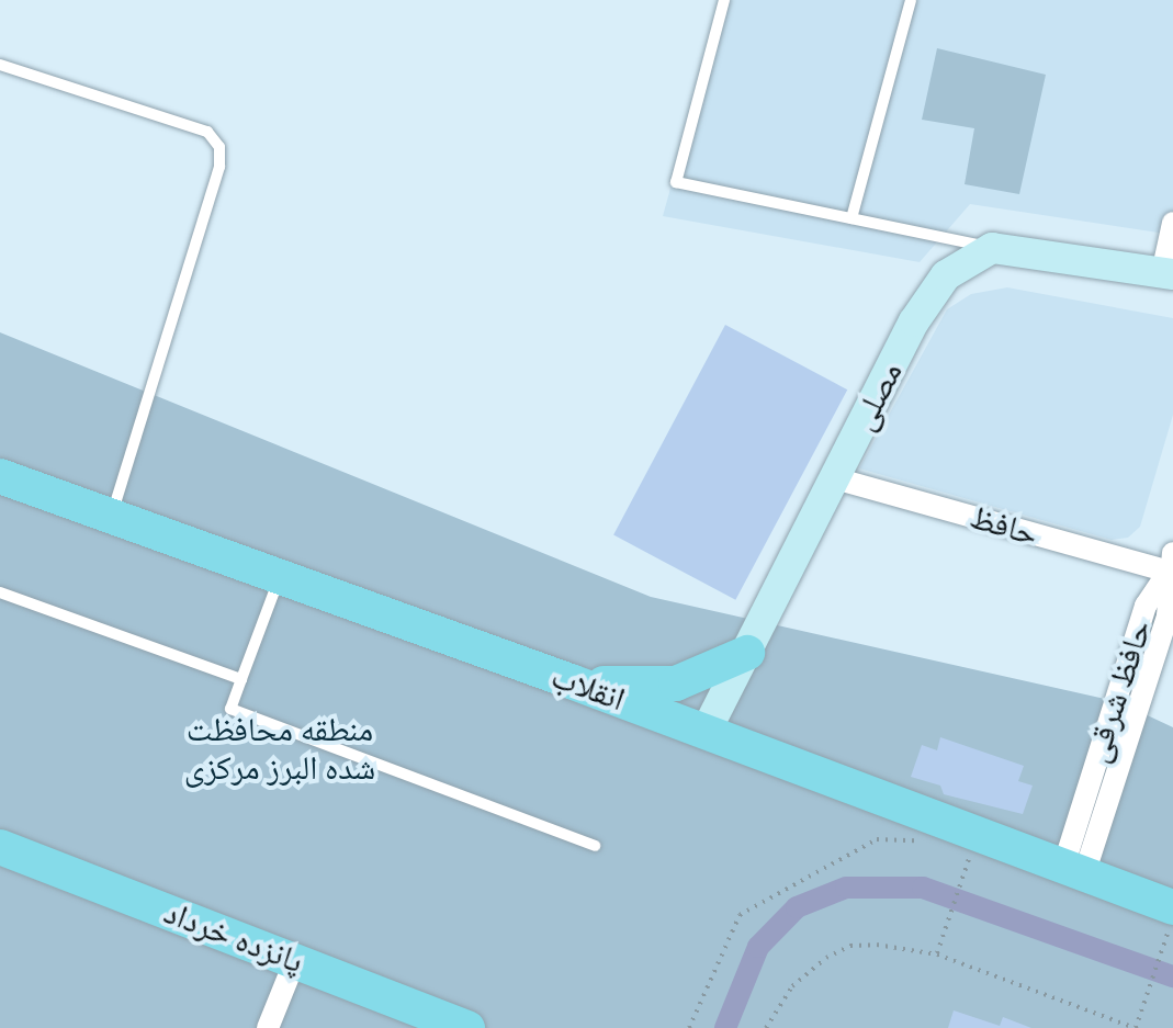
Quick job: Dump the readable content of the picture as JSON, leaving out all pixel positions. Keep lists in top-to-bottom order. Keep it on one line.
{"streets":{"main road":["انقلاب","پانزده خرداد"],"street":["مصلی","حافظ","حافظ شرقی"]},"crossings":[["مصلی","حافظ"],["مصلی","انقلاب"],["حافظ","حافظ شرقی"],["انقلاب","حافظ شرقی"]],"parks":["منطقه محافظت شده البرز مرکزی"]}
